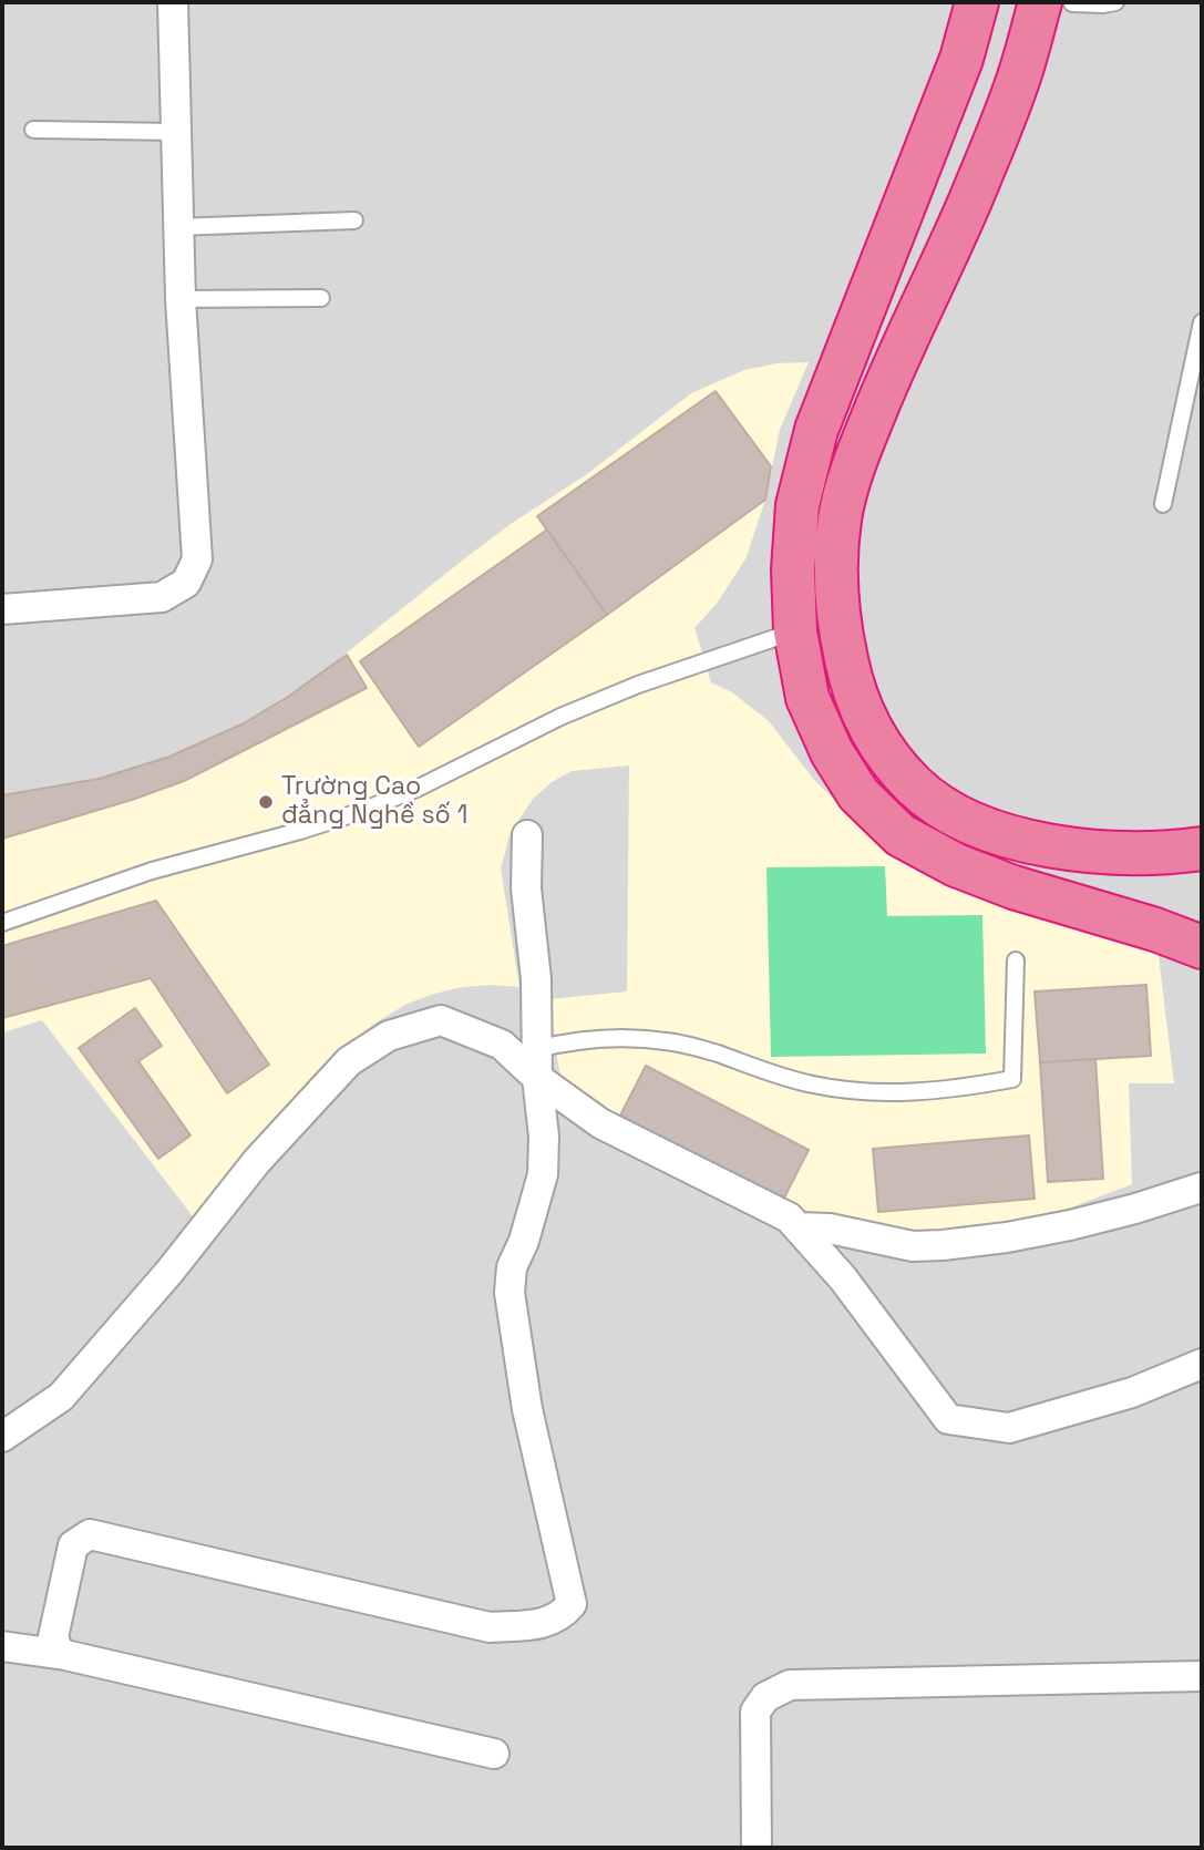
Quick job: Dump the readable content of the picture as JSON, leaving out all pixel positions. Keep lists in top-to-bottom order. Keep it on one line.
{"places":["Trường Cao đẳng Nghề số 1"]}
